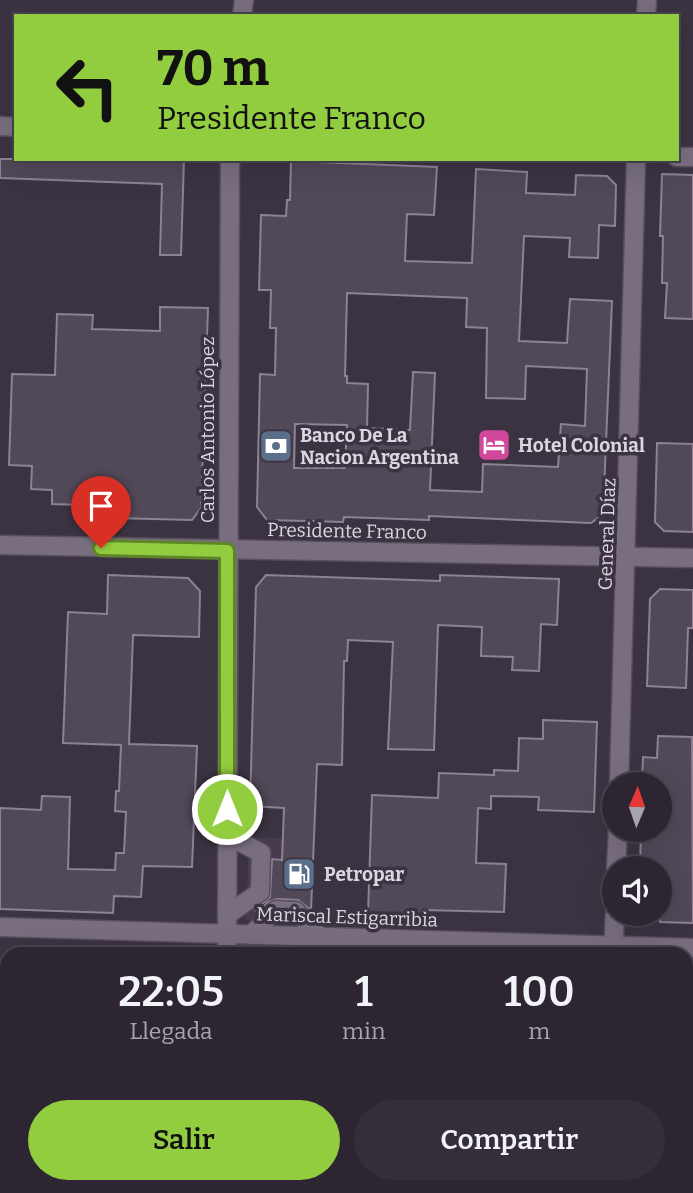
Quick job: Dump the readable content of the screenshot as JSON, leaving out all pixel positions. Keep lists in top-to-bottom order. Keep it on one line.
{"streets":{"street":["Carlos Antonio López","Presidente Franco","General Díaz","Mariscal Estigarribia"]},"crossings":[["Carlos Antonio López","Presidente Franco"],["Carlos Antonio López","Mariscal Estigarribia"],["Presidente Franco","General Díaz"]],"places":{"hotel":["Hotel Colonial"],"bank":["Banco De La Nacion Argentina"],"fuel station":["Petropar"]},"north":"top","page":{"turn":["70 m","Presidente Franco"],"eta":["22:05","Llegada","1","min","100","m"],"buttons":["Salir","Compartir"]}}
